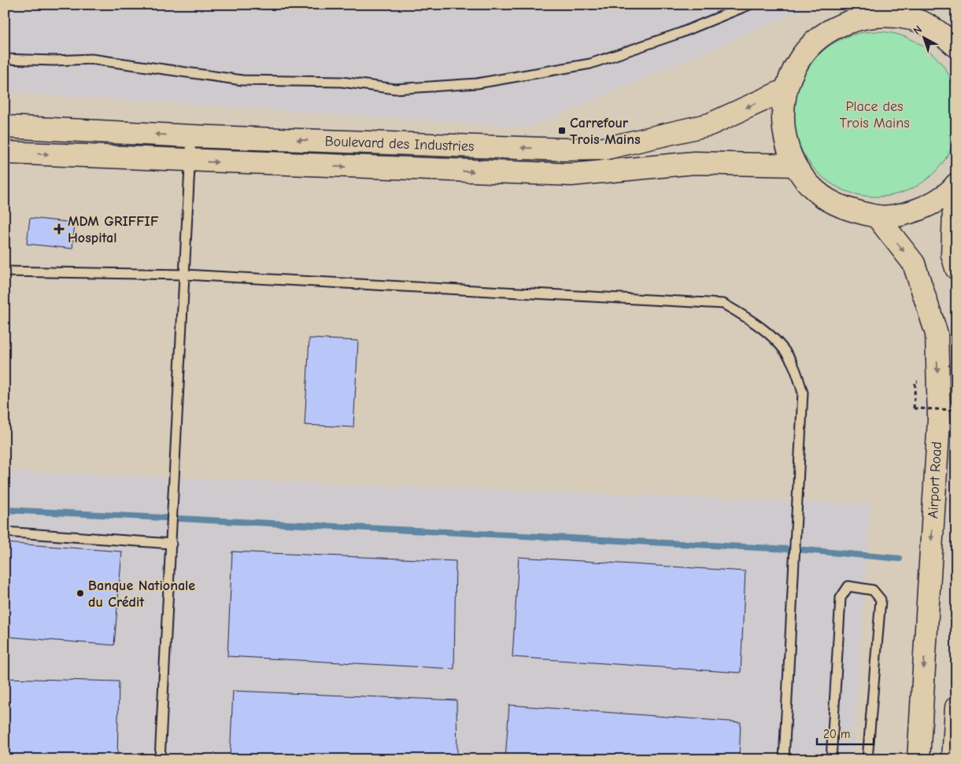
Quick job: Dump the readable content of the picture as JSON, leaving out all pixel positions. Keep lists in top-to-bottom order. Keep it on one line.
{"streets":{"main road":["Boulevard des Industries","Airport Road"]},"one_way":["Airport Road"],"parks":["Place des Trois Mains"],"places":{"transit":["Carrefour Trois Mains"],"health":["MDM GRIFFIF Hospital"],"other":["Banque Nationale du Crédit"]},"scale_bar":"20 m","north":"top left"}
